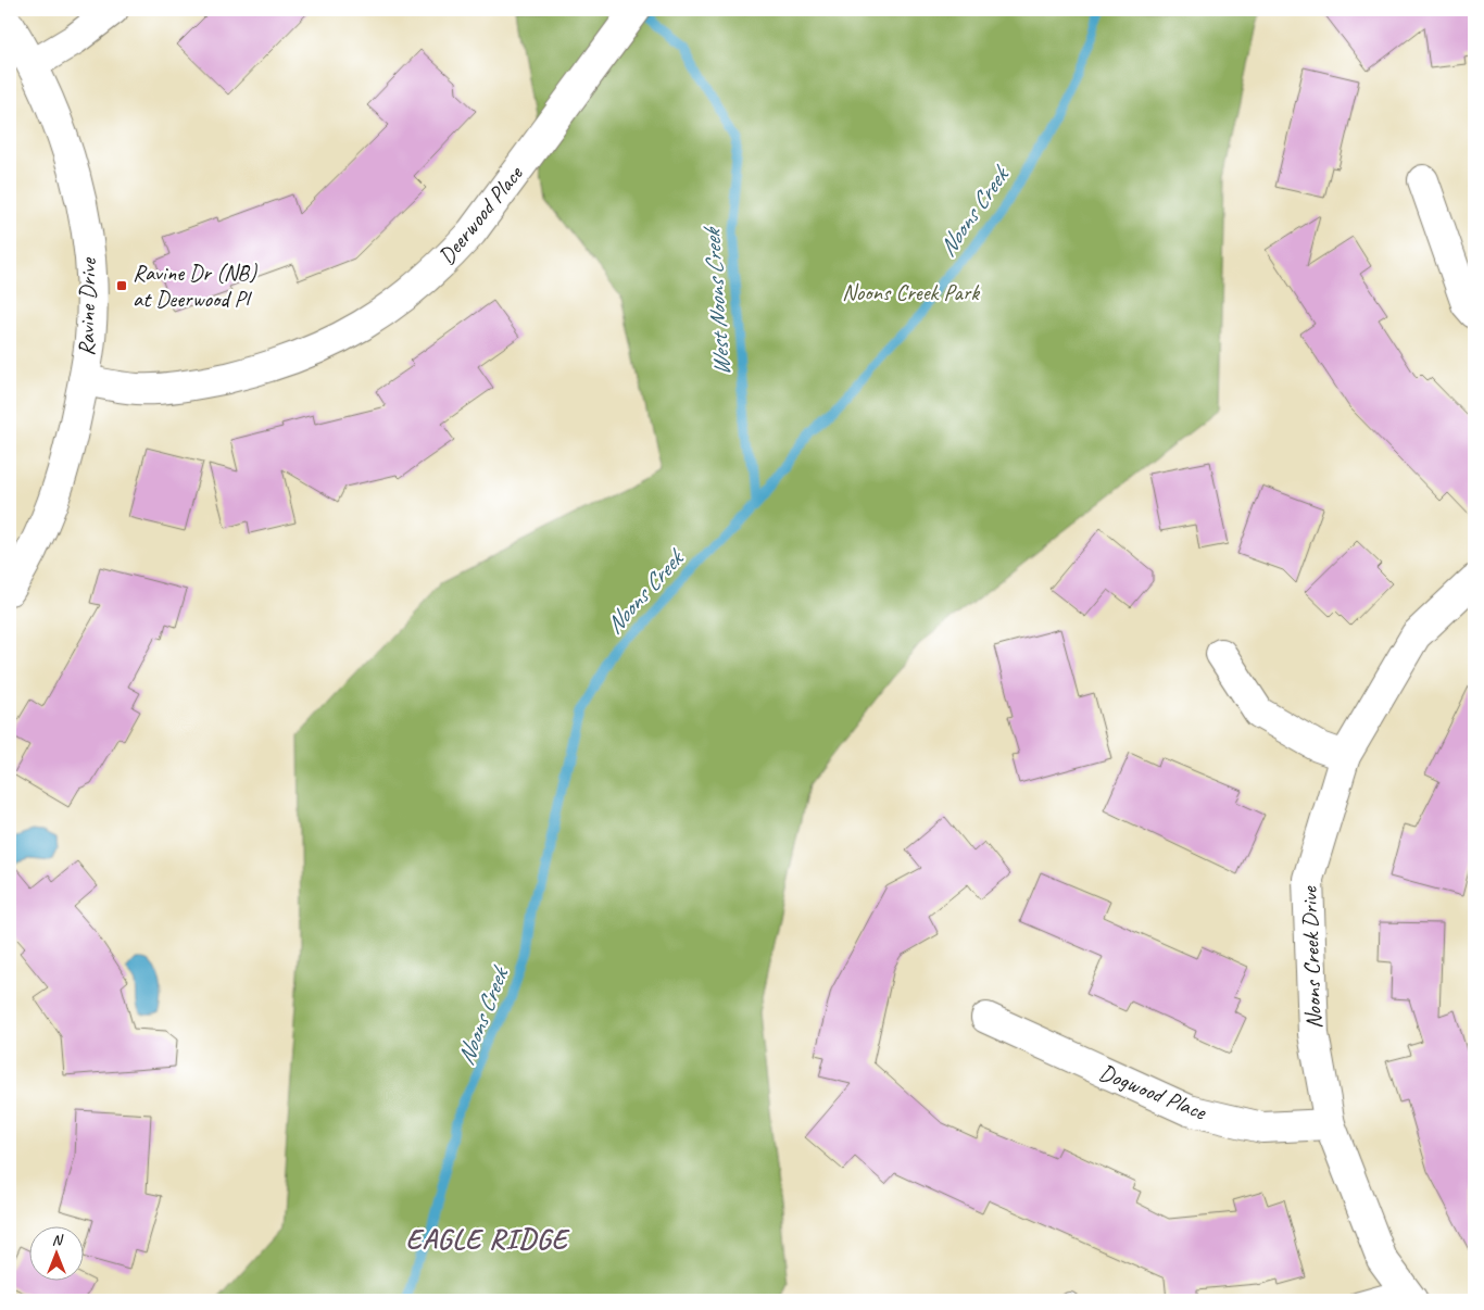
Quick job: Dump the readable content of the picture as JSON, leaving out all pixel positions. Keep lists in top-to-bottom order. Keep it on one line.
{"streets":{"street":["Deerwood Place","Ravine Drive","Noons Creek Drive","Dogwood Place"]},"crossings":[["Deerwood Place","Ravine Drive"],["Noons Creek Drive","Dogwood Place"]],"districts":["EAGLE RIDGE"],"water":["Noons Creek","West Noons Creek"],"parks":["Noons Creek Park"],"places":{"transit":["Ravine Dr (NB) at Deerwood Pl"]},"north":"top"}
